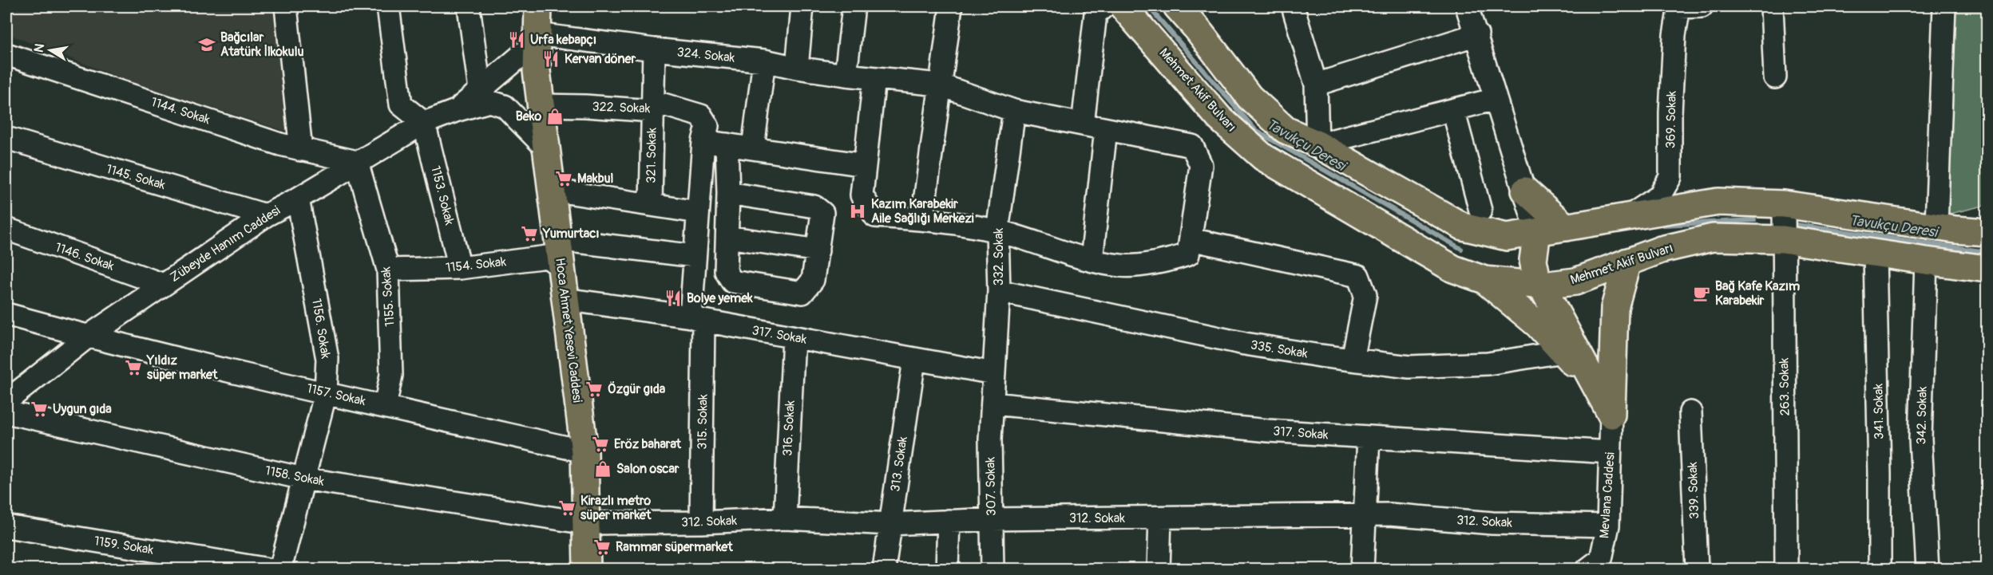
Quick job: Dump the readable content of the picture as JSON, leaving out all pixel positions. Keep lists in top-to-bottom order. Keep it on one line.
{"streets":{"main road":["Mehmet Akif Bulvarı","Hoca Ahmet Yesevi Caddesi"],"street":["324. Sokak","322. Sokak","1144. Sokak","369. Sokak","321. Sokak","1145. Sokak","1153. Sokak","Zübeyde Hanım Caddesi","1146. Sokak","332. Sokak","1154. Sokak","1155. Sokak","1156. Sokak","317. Sokak","335. Sokak","263. Sokak","1157. Sokak","341. Sokak","342. Sokak","315. Sokak","316. Sokak","313. Sokak","1158. Sokak","307. Sokak","339. Sokak","Mevlana Caddesi","312. Sokak","1159. Sokak"]},"crossings":[["324. Sokak","321. Sokak"],["324. Sokak","Zübeyde Hanım Caddesi"],["324. Sokak","332. Sokak"],["324. Sokak","Hoca Ahmet Yesevi Caddesi"],["Mehmet Akif Bulvarı","263. Sokak"],["Mehmet Akif Bulvarı","341. Sokak"],["Mehmet Akif Bulvarı","342. Sokak"],["322. Sokak","321. Sokak"],["322. Sokak","Hoca Ahmet Yesevi Caddesi"],["322. Sokak","317. Sokak"],["322. Sokak","315. Sokak"],["1144. Sokak","Zübeyde Hanım Caddesi"],["1144. Sokak","1155. Sokak"],["1145. Sokak","Zübeyde Hanım Caddesi"],["1153. Sokak","Zübeyde Hanım Caddesi"],["1153. Sokak","1154. Sokak"],["Zübeyde Hanım Caddesi","1146. Sokak"],["Zübeyde Hanım Caddesi","1155. Sokak"],["Zübeyde Hanım Caddesi","1156. Sokak"],["Zübeyde Hanım Caddesi","Hoca Ahmet Yesevi Caddesi"],["Zübeyde Hanım Caddesi","1157. Sokak"],["332. Sokak","317. Sokak"],["332. Sokak","335. Sokak"],["332. Sokak","307. Sokak"],["1154. Sokak","1155. Sokak"],["1154. Sokak","Hoca Ahmet Yesevi Caddesi"],["1155. Sokak","1157. Sokak"],["1156. Sokak","1157. Sokak"],["1156. Sokak","1158. Sokak"],["Hoca Ahmet Yesevi Caddesi","317. Sokak"],["Hoca Ahmet Yesevi Caddesi","1157. Sokak"],["Hoca Ahmet Yesevi Caddesi","1158. Sokak"],["Hoca Ahmet Yesevi Caddesi","312. Sokak"],["317. Sokak","315. Sokak"],["317. Sokak","316. Sokak"],["317. Sokak","313. Sokak"],["317. Sokak","307. Sokak"],["317. Sokak","Mevlana Caddesi"],["315. Sokak","312. Sokak"],["316. Sokak","312. Sokak"],["313. Sokak","312. Sokak"],["1158. Sokak","312. Sokak"],["307. Sokak","312. Sokak"],["Mevlana Caddesi","312. Sokak"]],"water":["Tavukçu Deresi"],"places":{"restaurant":["Urfa kebapçı","Kervan döner","Bolye yemek"],"school or university":["Bağcılar Atatürk İlkokulu"],"shop":["Beko","Salon oscar"],"supermarket":["Makbul","Yumurtacı","Yıldız süper market","Özgür gıda","Uygun gıda","Eröz baharat","Kirazlı metro süper market","Rammar süpermarket"],"hospital":["Kazım Karabekir Aile Sağlığı Merkezi"],"cafe":["Bağ Kafe Kazım Karabekir"]},"north":"left"}
